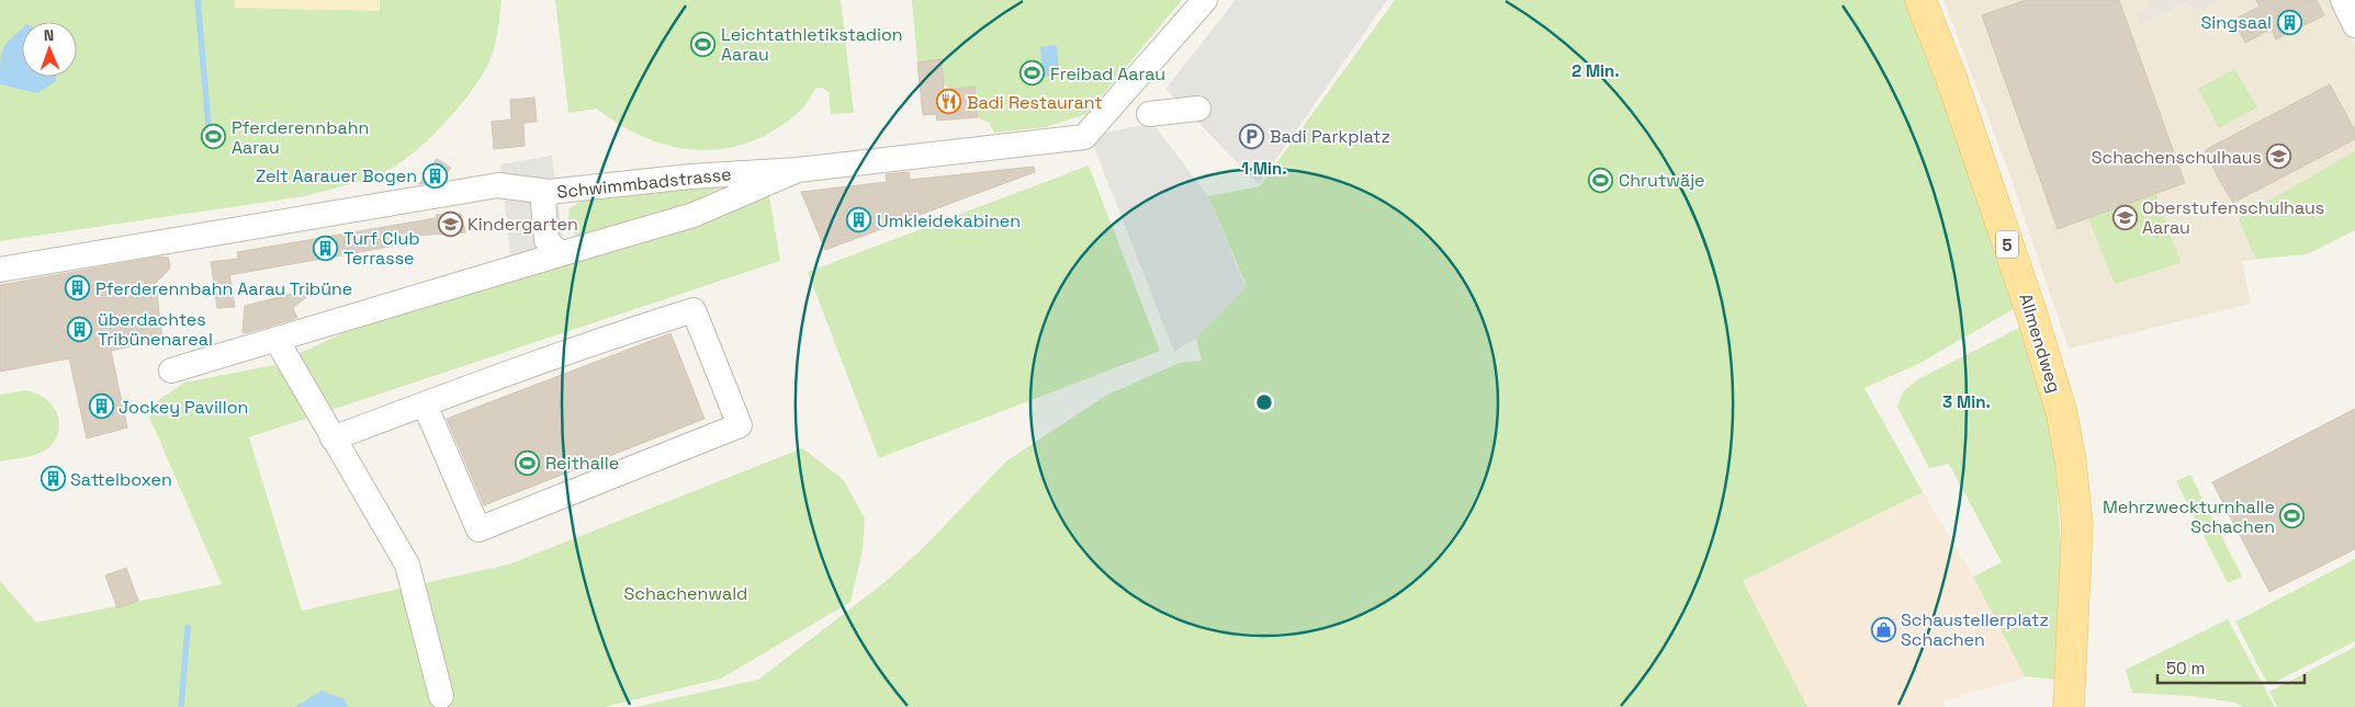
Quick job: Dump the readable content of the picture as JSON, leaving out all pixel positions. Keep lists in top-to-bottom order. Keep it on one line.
{"streets":{"main road":["5","Allmendweg"],"street":["Schwimmbadstrasse"]},"parks":["Schachenwald"],"places":{"building":["Singsaal","Zelt Aarauer Bogen","Umkleidekabinen","Turf Club Terrasse","Pferderennbahn Aarau Tribüne","überdachtes Tribünenareal","Jockey Pavillon","Sattelboxen"],"sports":["Leichtathletikstadion Aarau","Freibad Aarau","Pferderennbahn Aarau","Chrutwäje","Reithalle","Mehrzweckturnhalle Schachen"],"restaurant":["Badi Restaurant"],"parking":["Badi Parkplatz"],"school or university":["Schachenschulhaus","Oberstufenschulhaus Aarau","Kindergarten"],"shop":["Schaustellerplatz Schachen"]},"scale_bar":"50 m","north":"top","rings":["2 Min.","1 Min.","3 Min."]}
